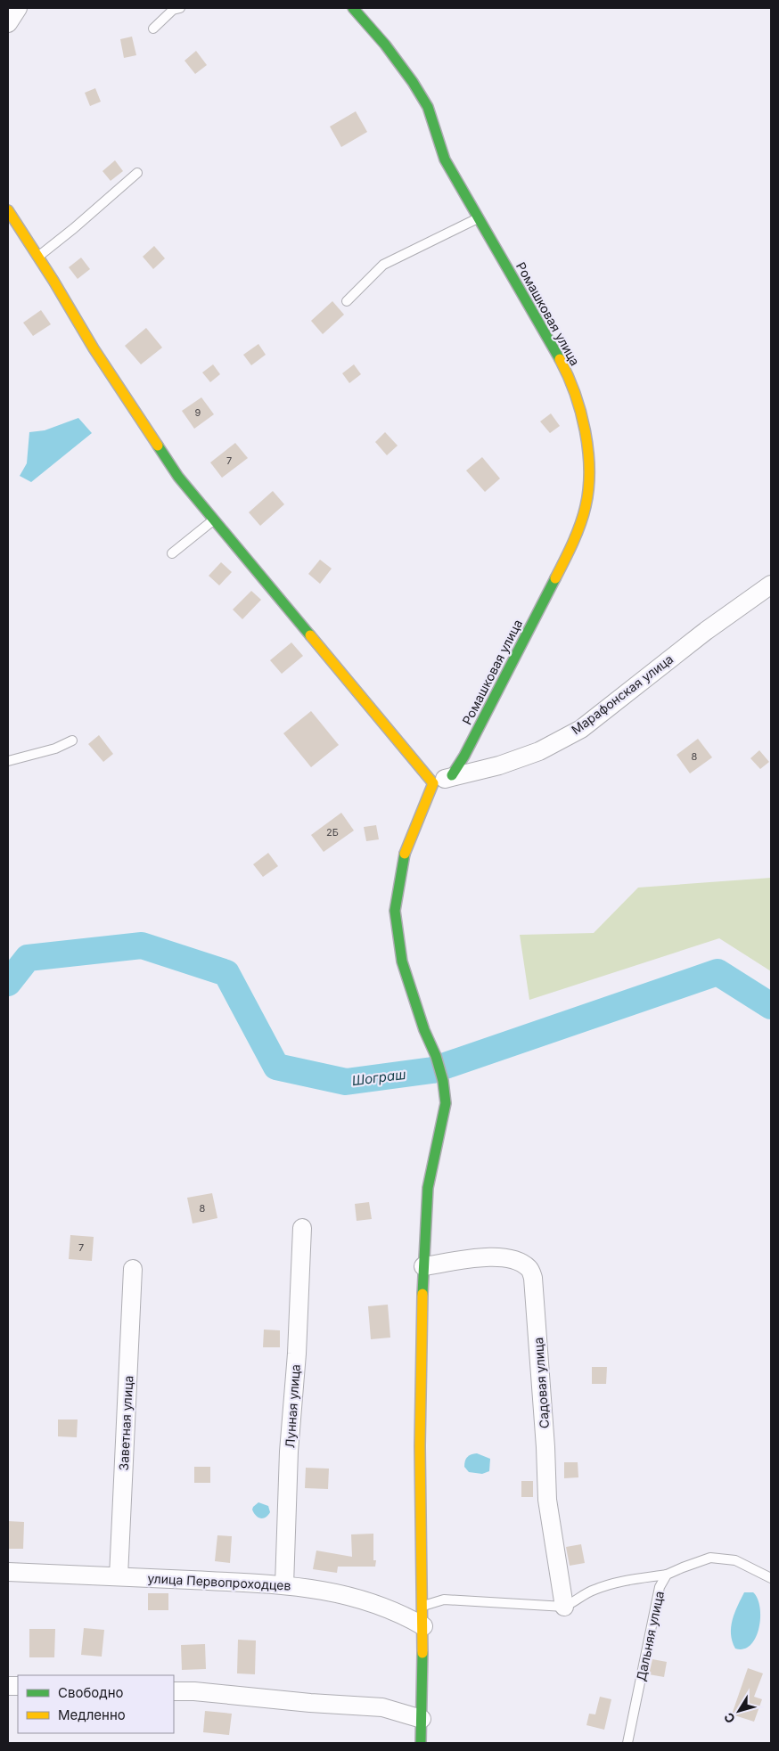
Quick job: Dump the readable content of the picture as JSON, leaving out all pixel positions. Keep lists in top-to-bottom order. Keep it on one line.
{"streets":{"street":["Ромашковая улица","Марафонская улица","Садовая улица","Лунная улица","Заветная улица","улица Первопроходцев"],"lane":["Дальняя улица"]},"crossings":[["Ромашковая улица","Марафонская улица"],["Лунная улица","улица Первопроходцев"],["Заветная улица","улица Первопроходцев"]],"water":["Шограш"],"house_numbers":["9","7","8","2Б","8","7"],"legend":["Свободно","Медленно"],"north":"bottom left"}
